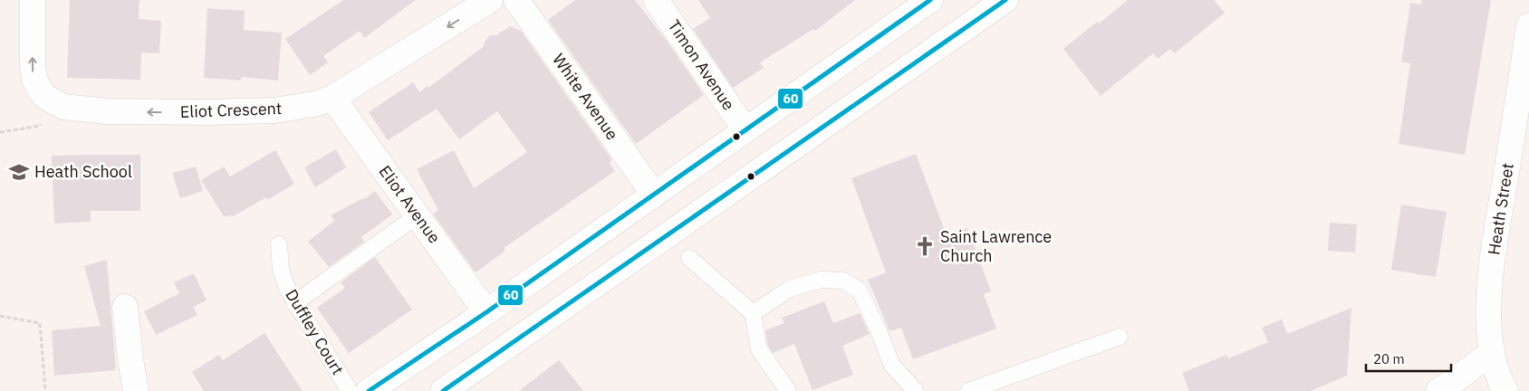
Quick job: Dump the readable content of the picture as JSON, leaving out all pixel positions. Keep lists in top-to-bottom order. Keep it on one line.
{"streets":{"main road":["Timon Avenue","White Avenue","Eliot Crescent","Eliot Avenue","Heath Street"],"lane":["Duffley Court"]},"crossings":[["Eliot Crescent","Eliot Avenue"]],"places":{"school or university":["Heath School"],"church":["Saint Lawrence Church"]},"lines":["transit line 60"],"scale_bar":"20 m"}
